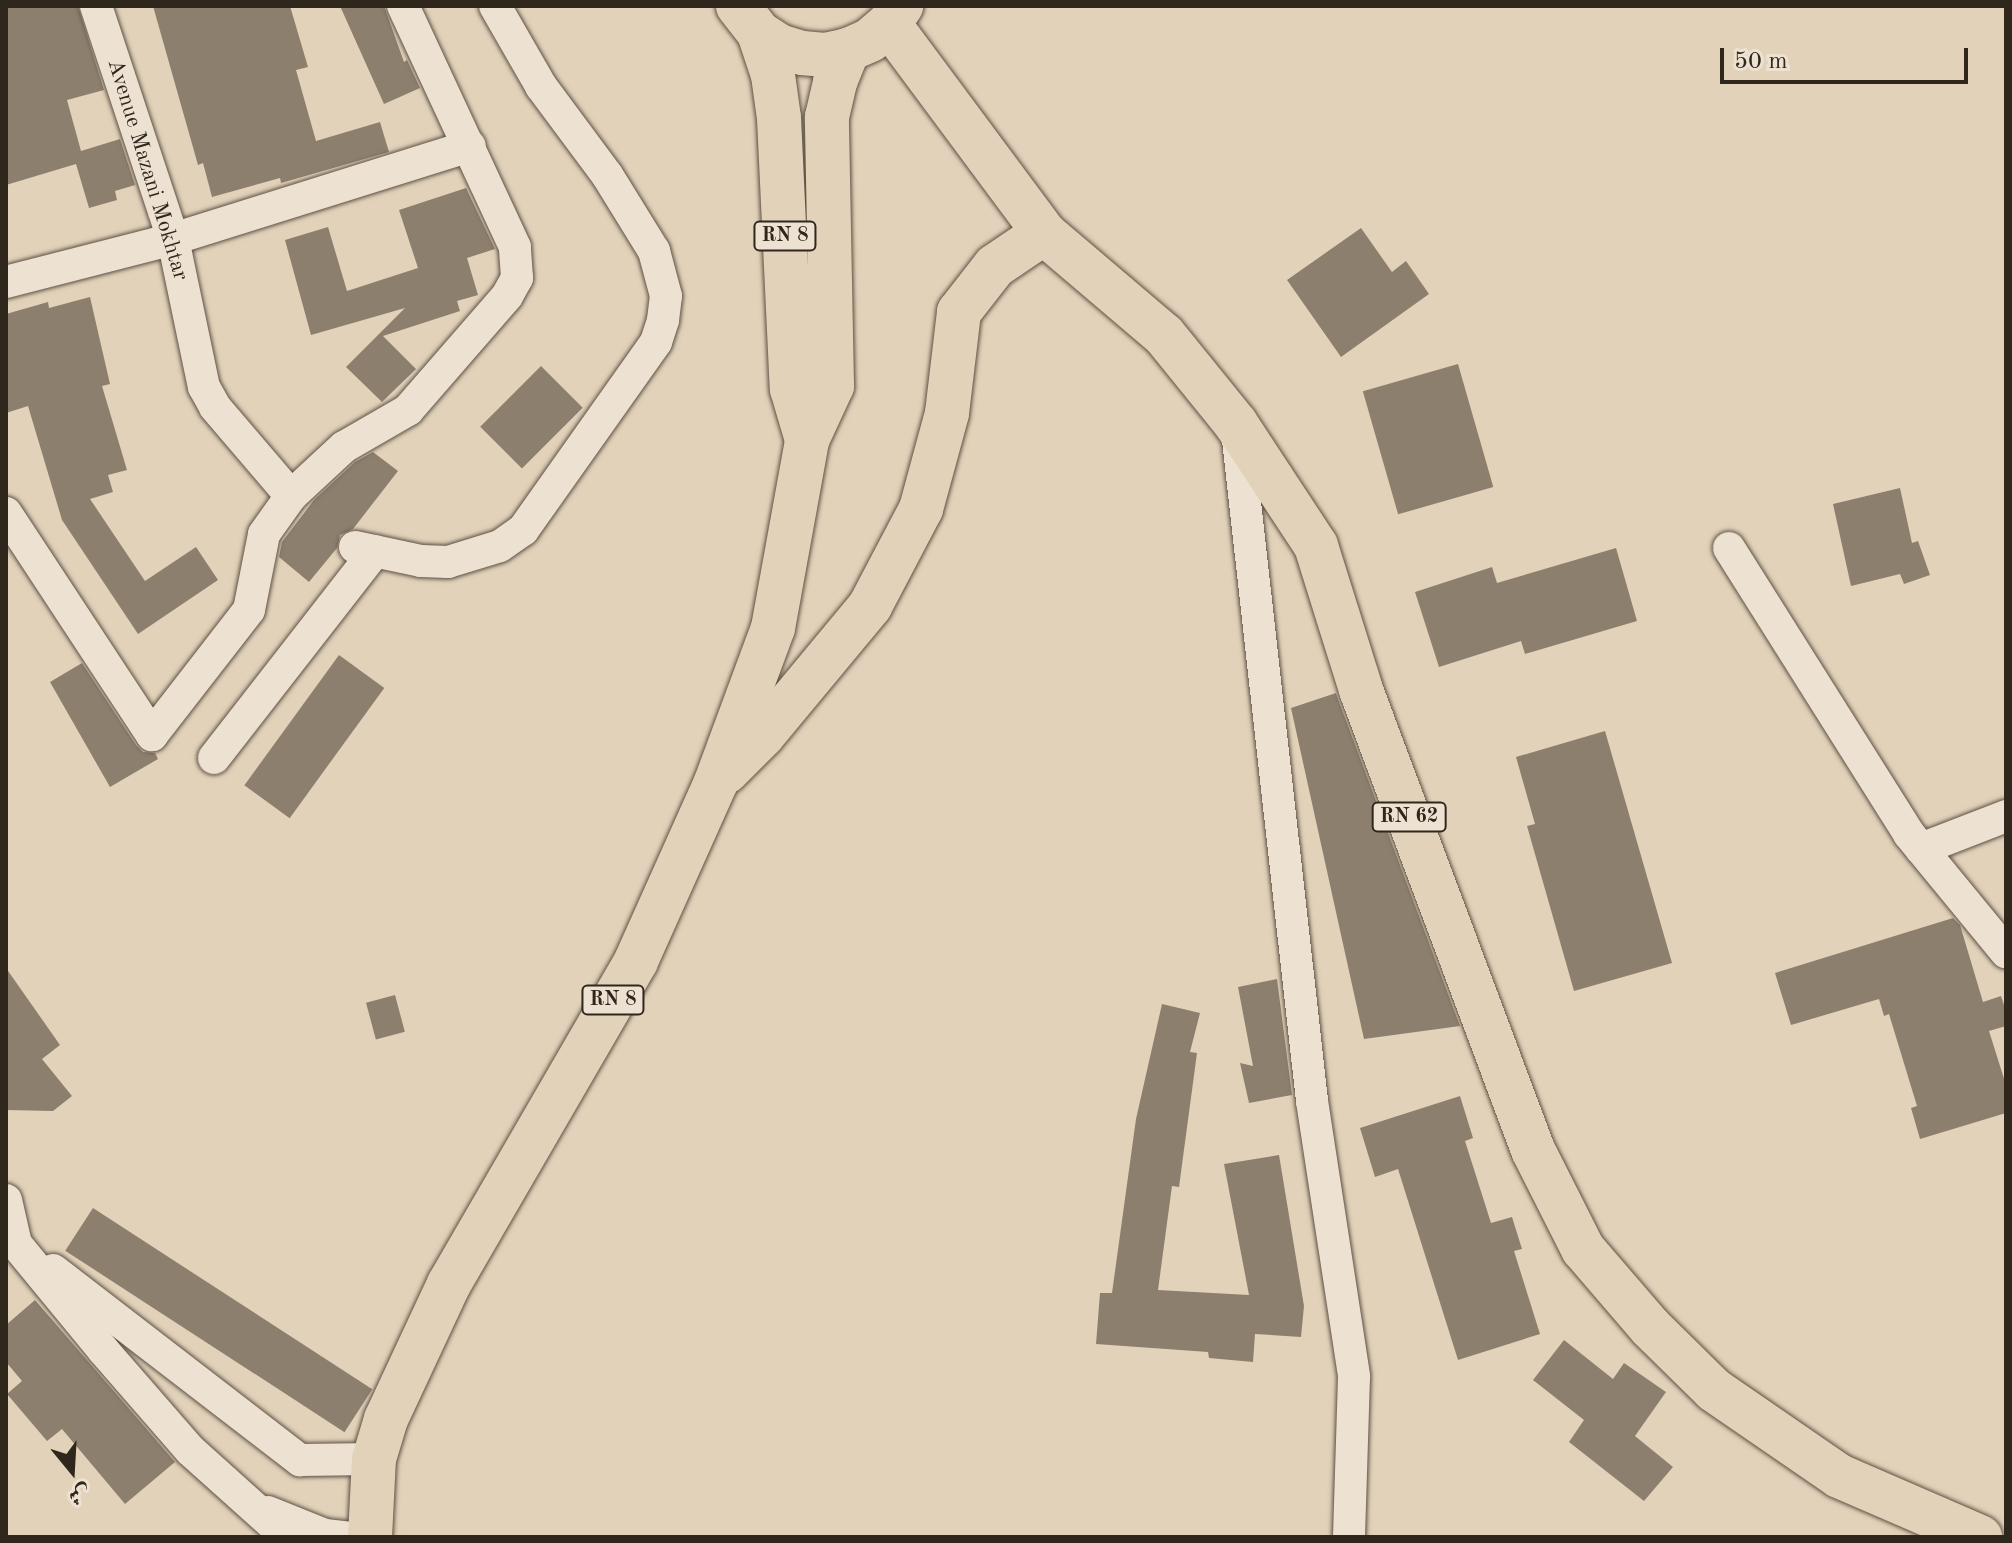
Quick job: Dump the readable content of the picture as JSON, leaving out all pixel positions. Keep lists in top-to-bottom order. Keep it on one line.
{"streets":{"main road":["RN 8","RN 62"],"street":["Avenue Mazani Mokhtar"]},"scale_bar":"50 m","north":"bottom"}
